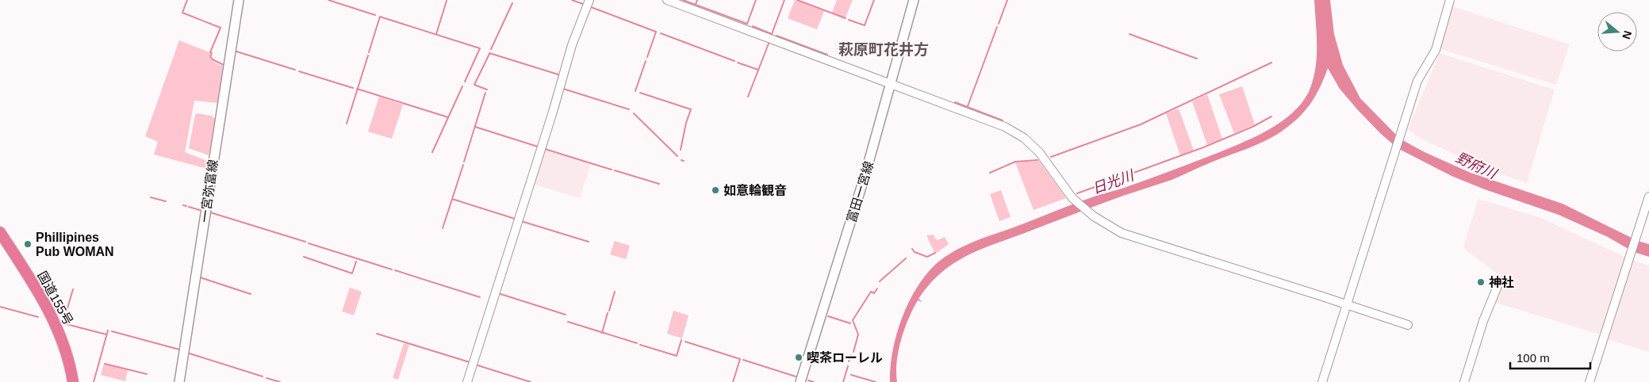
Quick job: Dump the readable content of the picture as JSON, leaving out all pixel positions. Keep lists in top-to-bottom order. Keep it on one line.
{"streets":{"highway":["国道155号"],"main road":["一宮弥富線","富田一宮線"]},"districts":["萩原町花井方"],"water":["野府川","日光川"],"places":["如意輪観音","Phillipines Pub WOMAN","神社","喫茶ローレル"],"scale_bar":"100 m","north":"right"}
